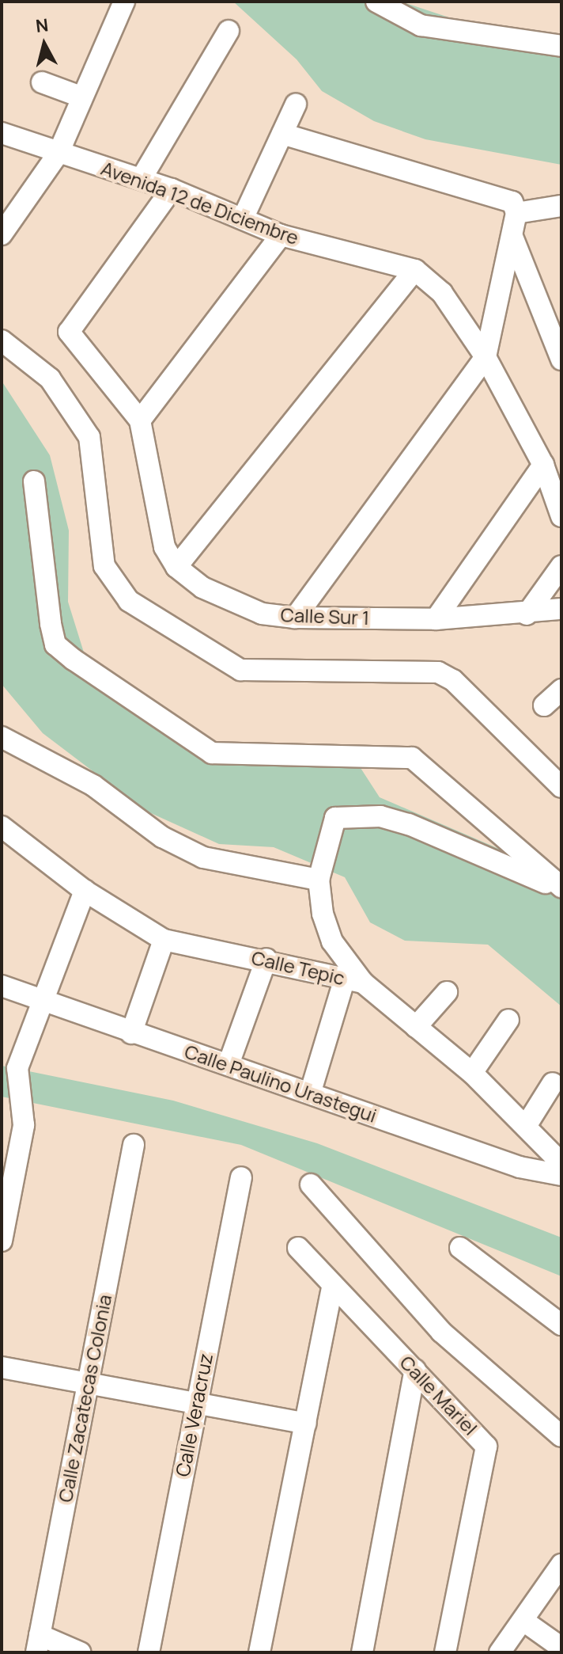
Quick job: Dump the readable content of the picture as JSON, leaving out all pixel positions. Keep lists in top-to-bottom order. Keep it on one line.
{"streets":{"street":["Avenida 12 de Diciembre","Calle Sur 1","Calle Tepic","Calle Paulino Urastegui","Calle Mariel","Calle Zacatecas Colonia","Calle Veracruz"]},"crossings":[["Avenida 12 de Diciembre","Calle Sur 1"]],"north":"top"}
